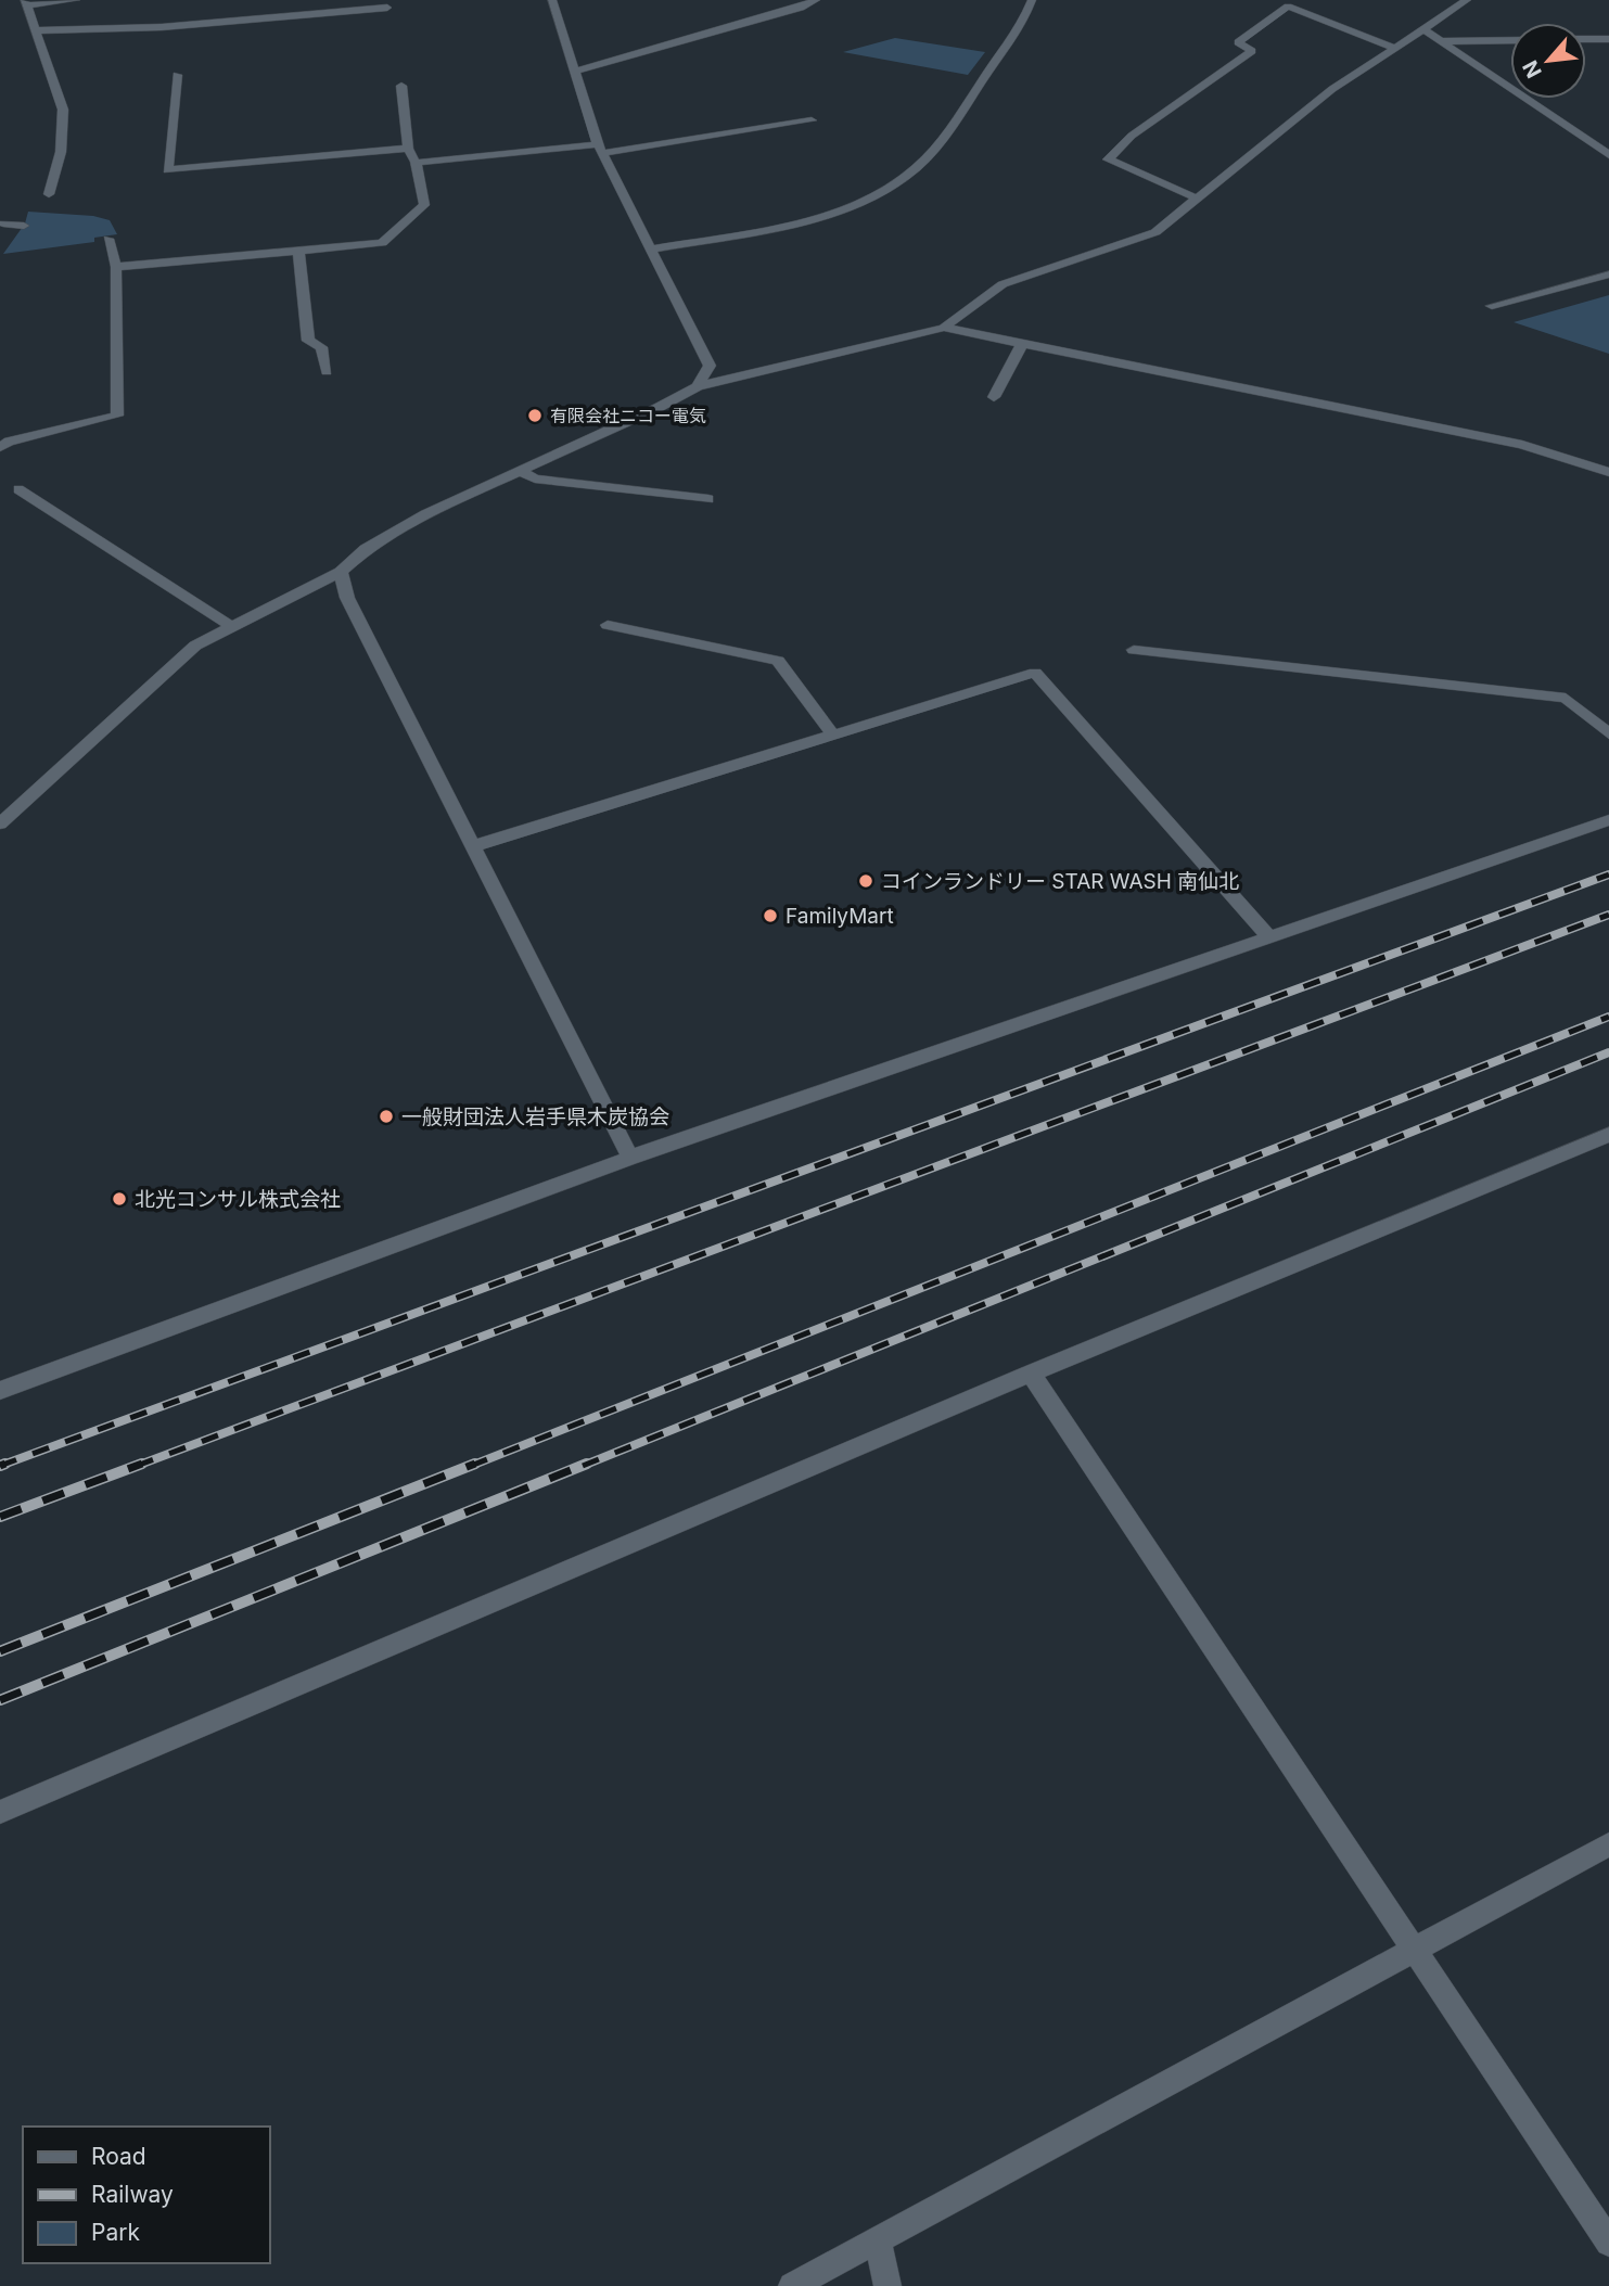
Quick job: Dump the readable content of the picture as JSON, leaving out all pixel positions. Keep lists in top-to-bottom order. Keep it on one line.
{"places":["有限会社ニコー電気","コインランドリー STAR WASH 南仙北","FamilyMart","一般財団法人岩手県木炭協会","北光コンサル株式会社"],"legend":["Road","Railway","Park"],"north":"bottom left"}
